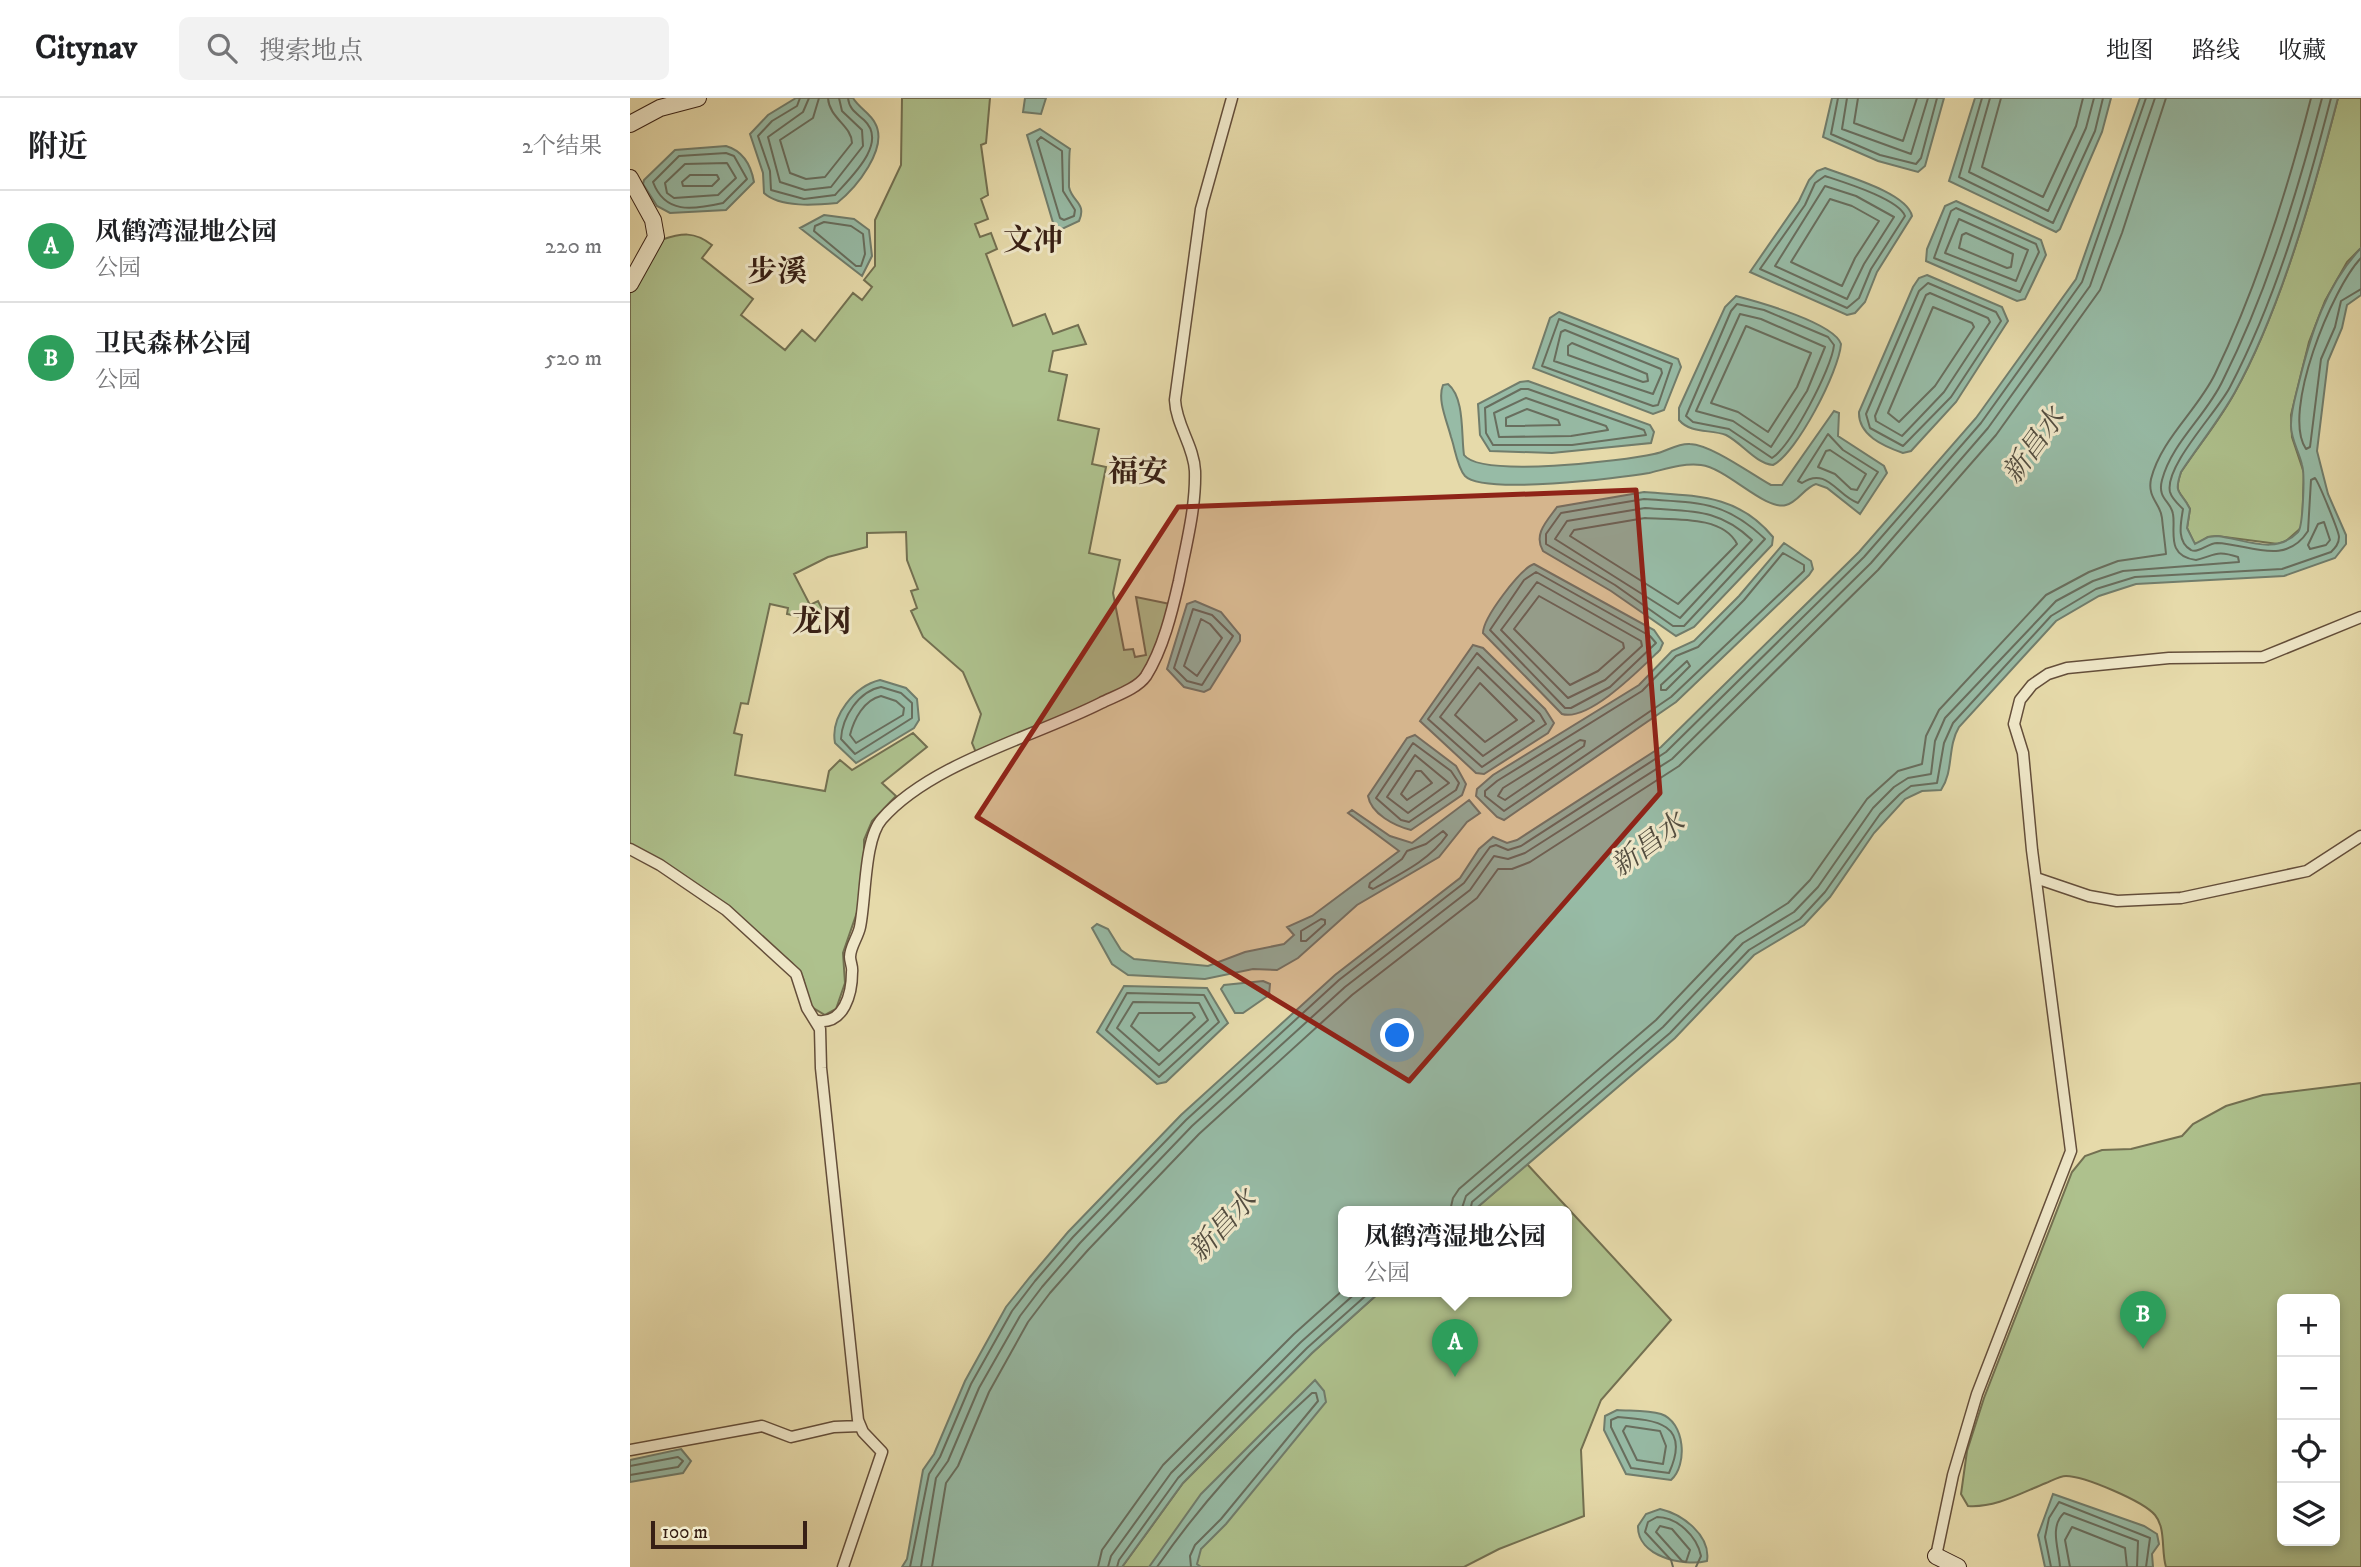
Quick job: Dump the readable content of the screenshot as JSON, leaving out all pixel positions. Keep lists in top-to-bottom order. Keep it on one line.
{"districts":["文冲","步溪","福安","龙冈"],"water":["新昌水"],"scale_bar":"100 m","page":{"header":"Citynav","search":"搜索地点","nav":["地图","路线","收藏"],"heading":["附近","2个结果"],"list":[{"mark":"A","name":"凤鹤湾湿地公园","note":"公园","value":"220 m"},{"mark":"B","name":"卫民森林公园","note":"公园","value":"520 m"}],"popup":["凤鹤湾湿地公园","公园"],"pins":["B","A"],"map_buttons":["+","−"],"scale":"100 m"}}
